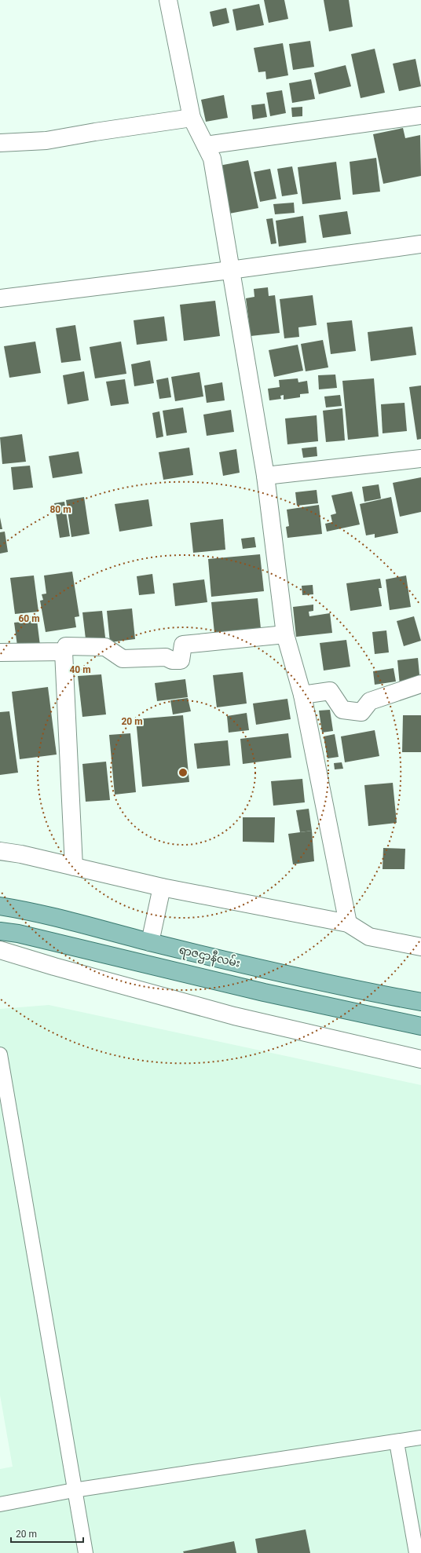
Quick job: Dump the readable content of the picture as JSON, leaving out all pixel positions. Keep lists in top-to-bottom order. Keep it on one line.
{"streets":{"main road":["ရာဇဌာနီလမ်း"]},"scale_bar":"20 m","rings":["80 m","60 m","40 m","20 m"]}
